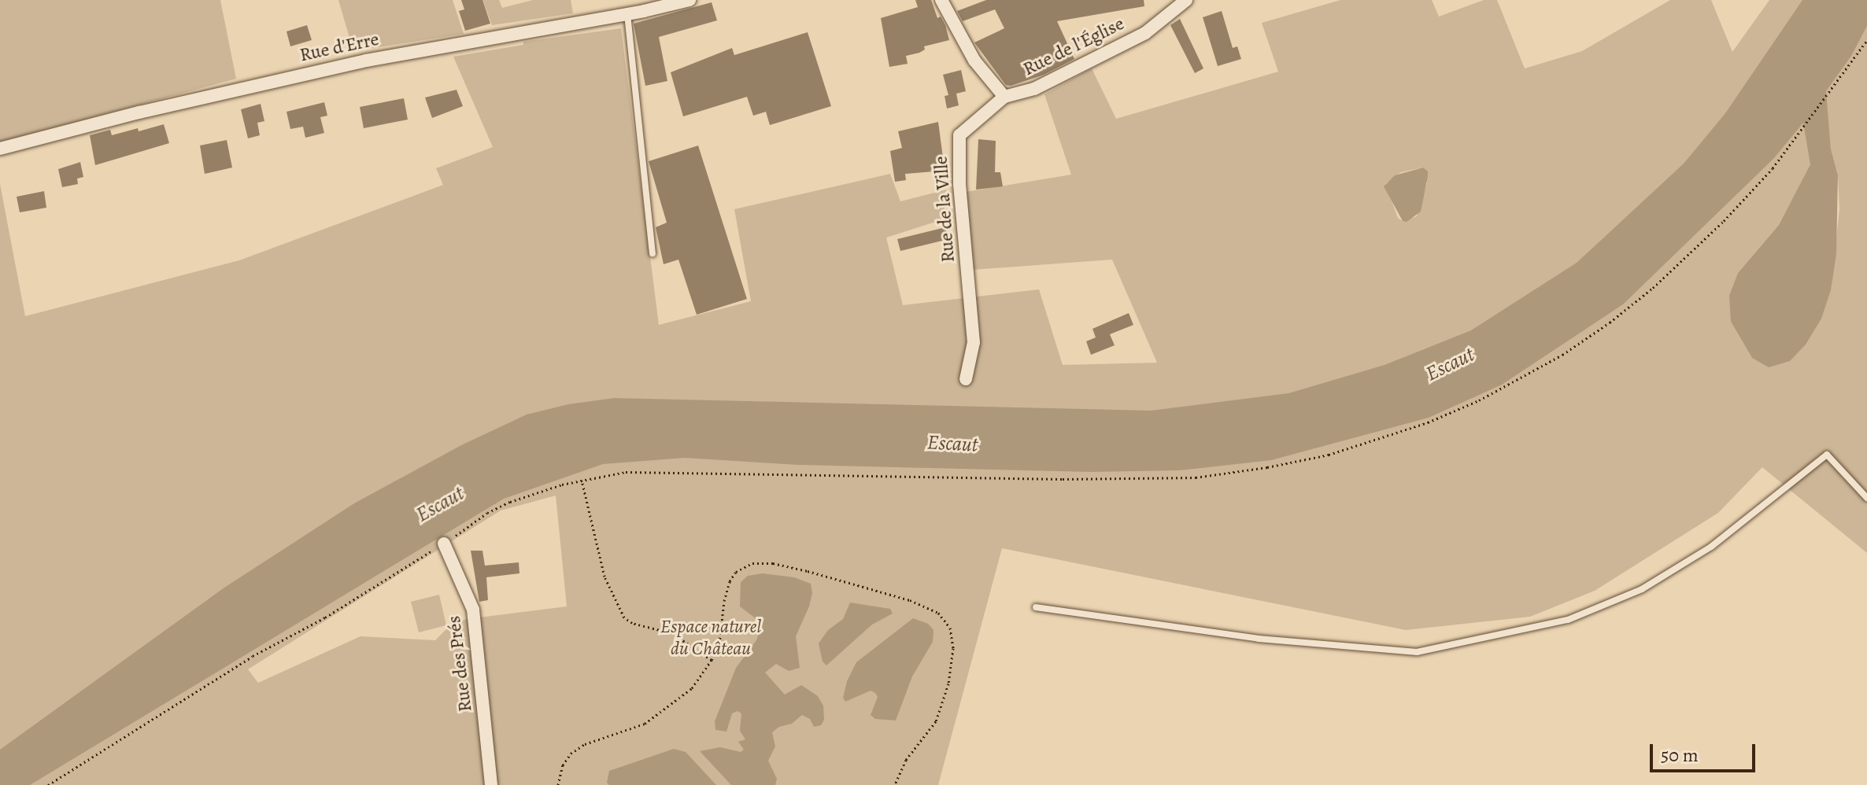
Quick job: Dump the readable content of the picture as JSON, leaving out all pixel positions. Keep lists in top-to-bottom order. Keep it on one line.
{"streets":{"street":["Rue de l'Église","Rue d'Erre","Rue de la Ville","Rue des Prés"]},"crossings":[["Rue de l'Église","Rue de la Ville"]],"water":["Escaut"],"parks":["Espace naturel du Château"],"scale_bar":"50 m"}
